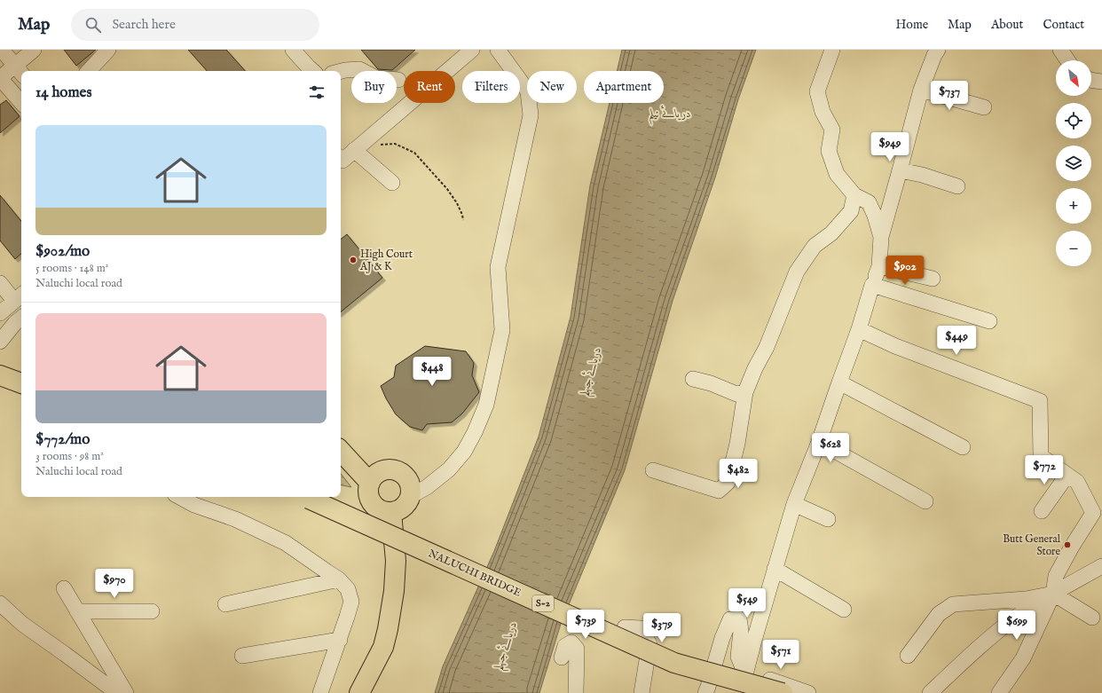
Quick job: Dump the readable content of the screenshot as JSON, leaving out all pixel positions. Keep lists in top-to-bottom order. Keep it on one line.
{"streets":{"highway":["NALUCHI BRIDGE","S-2"]},"water":["دریائے نیلم","دریائے جہلم"],"places":["High Court AJ & K","Butt General Store"],"north":"bottom right","page":{"header":"Map","search":"Search here","nav":["Home","Map","About","Contact"],"map_buttons":["+","−"],"chip":["Buy","Rent","Filters","New","Apartment"],"heading":"14 homes","price":["$737","$949","$902","$449","$448","$628","$772","$482","$970","$549","$739","$699","$379","$571"],"list":[{"name":"$902/mo","note":"5 rooms · 148 m² · Naluchi local road"},{"name":"$772/mo","note":"3 rooms · 98 m² · Naluchi local road"}]}}
